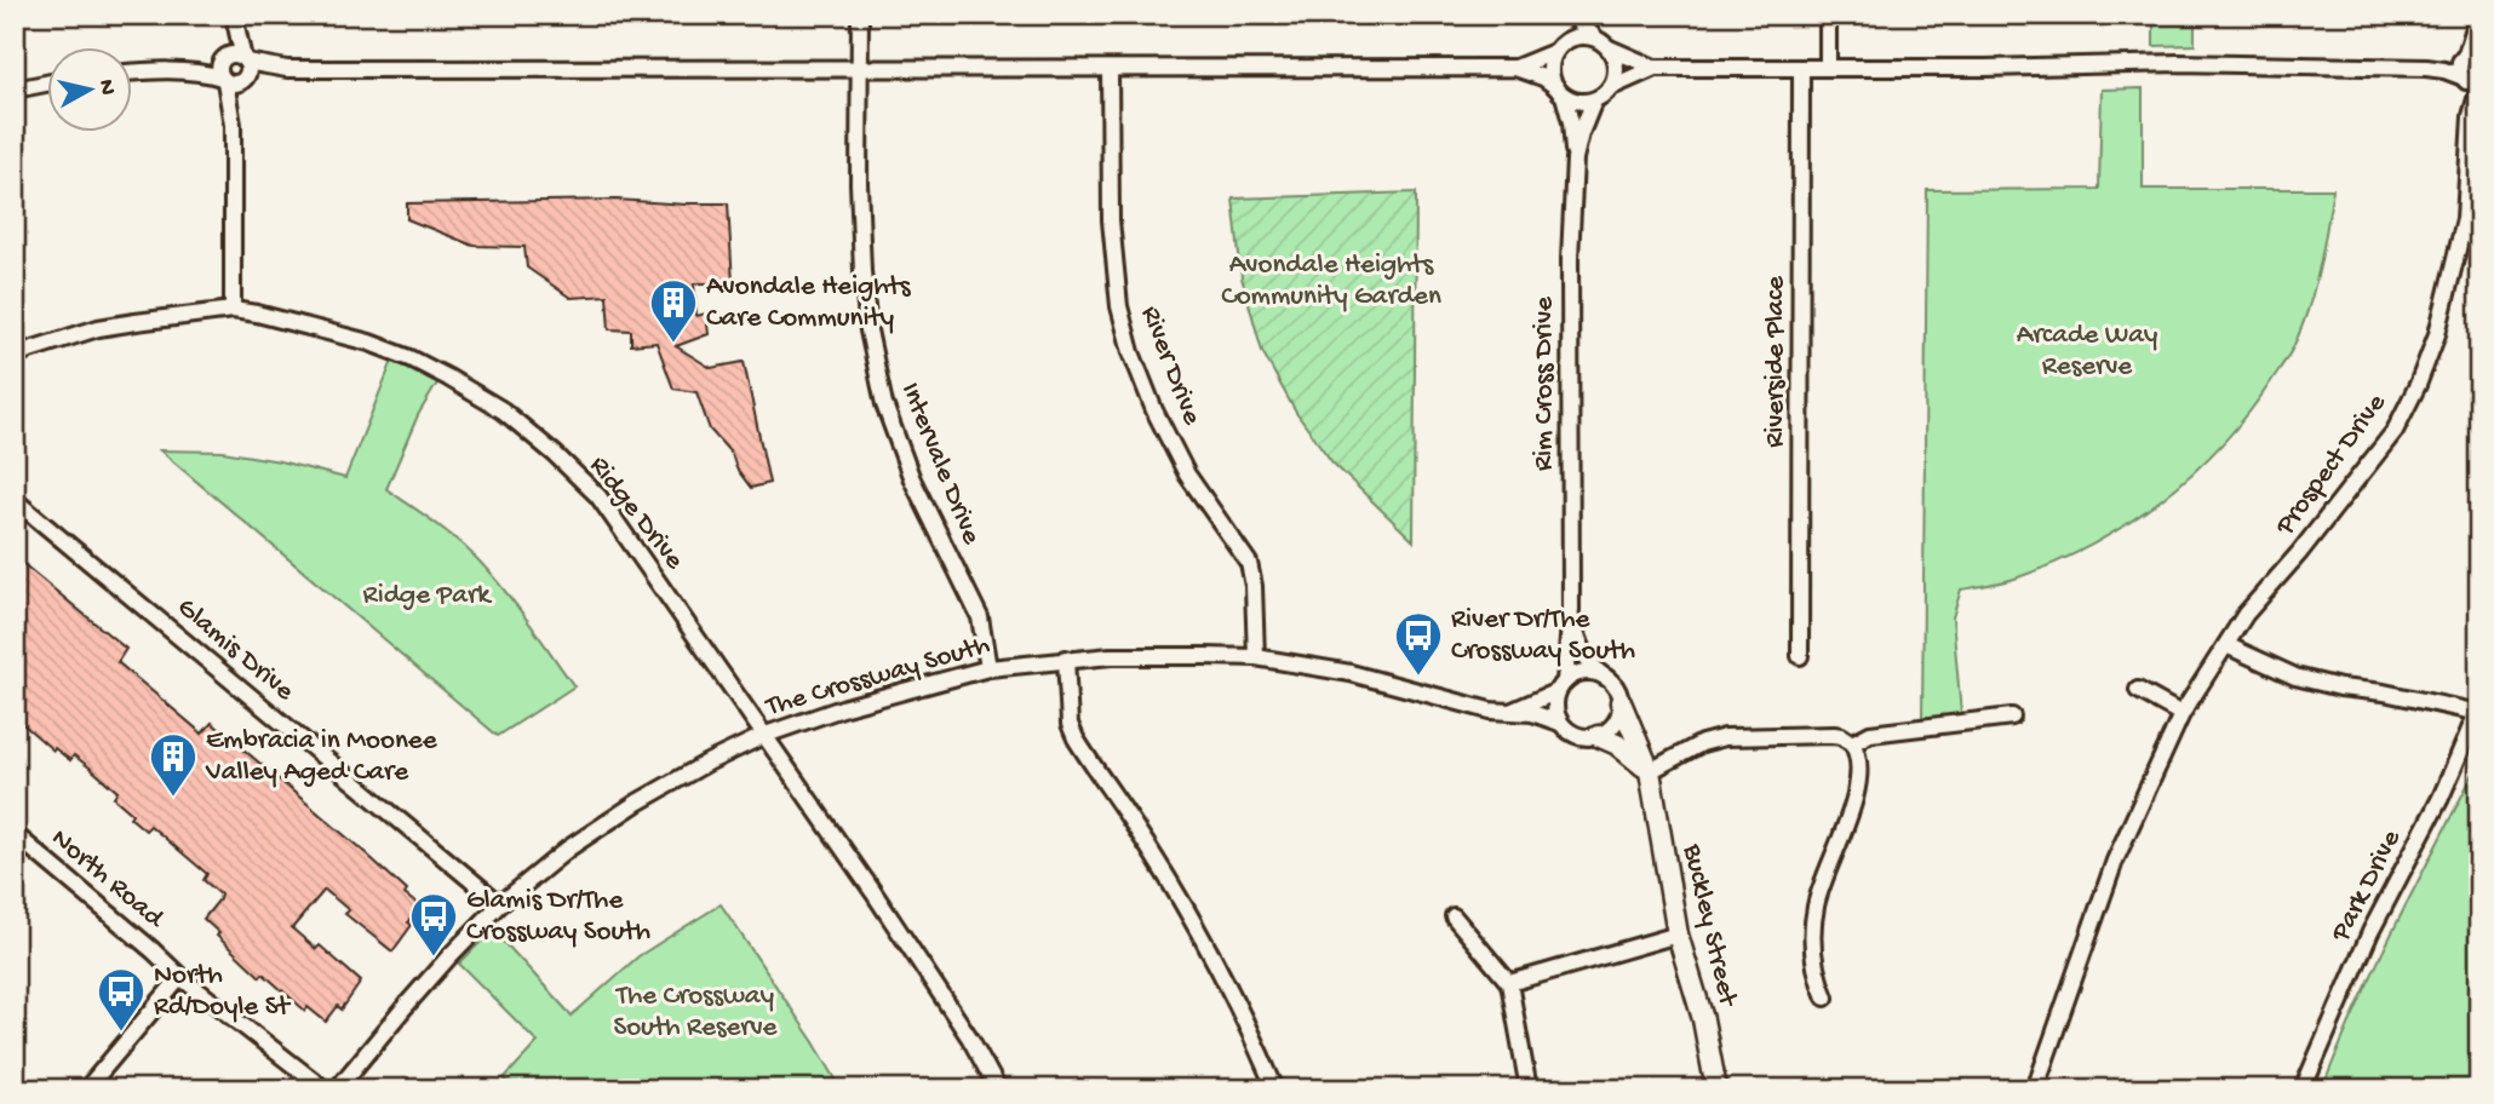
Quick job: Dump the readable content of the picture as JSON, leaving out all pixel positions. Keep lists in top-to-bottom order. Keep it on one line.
{"streets":{"street":["Riverside Place","River Drive","Rim Cross Drive","Intervale Drive","Prospect Drive","Ridge Drive","Glamis Drive","The Crossway South","North Road","Park Drive","Buckley Street"]},"crossings":[["River Drive","The Crossway South"],["Rim Cross Drive","The Crossway South"],["Rim Cross Drive","Buckley Street"],["Intervale Drive","The Crossway South"],["Ridge Drive","The Crossway South"],["Glamis Drive","The Crossway South"],["The Crossway South","Buckley Street"]],"parks":["Avondale Heights Community Garden","Arcade Way Reserve","Ridge Park","The Crossway South Reserve"],"places":{"building":["Avondale Heights Care Community","Embracia in Moonee Valley Aged Care"],"bus stop":["River Dr/The Crossway South","Glamis Dr/The Crossway South","North Rd/Doyle St"]},"north":"right"}
